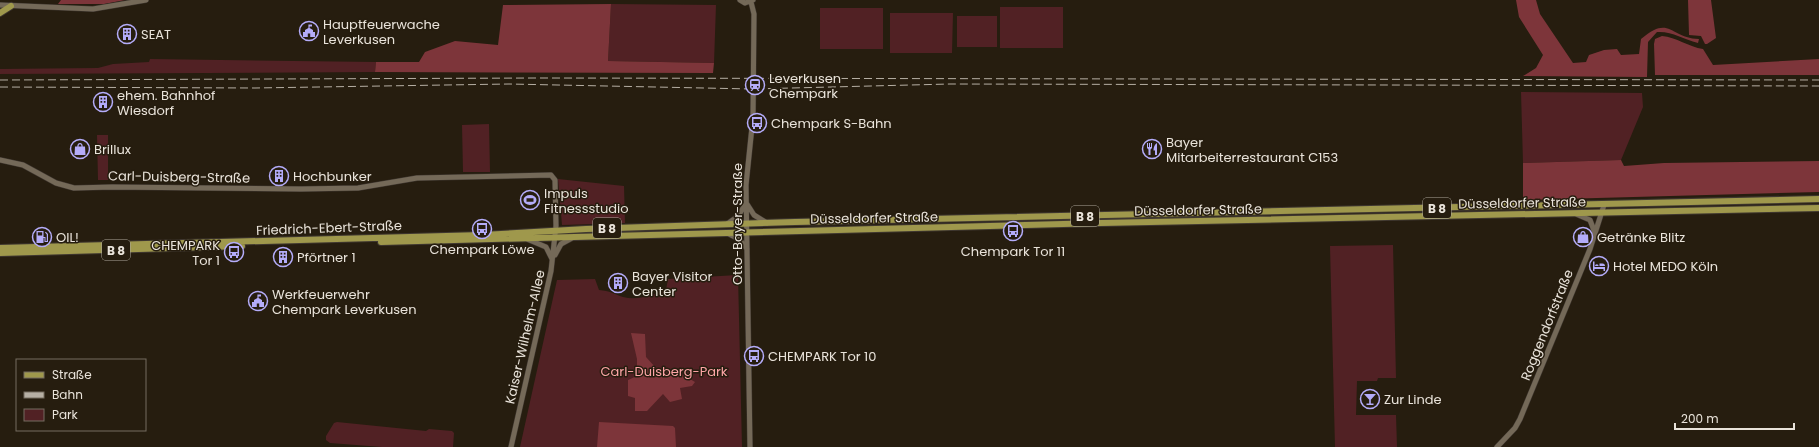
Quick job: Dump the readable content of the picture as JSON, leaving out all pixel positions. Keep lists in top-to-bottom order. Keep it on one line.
{"streets":{"main road":["Düsseldorfer Straße","B 8","Friedrich-Ebert-Straße"],"street":["Carl-Duisberg-Straße","Otto-Bayer-Straße","Roggendorfstraße","Kaiser-Wilhelm-Allee"]},"crossings":[["Carl-Duisberg-Straße","Kaiser-Wilhelm-Allee"],["Düsseldorfer Straße","Otto-Bayer-Straße"],["Düsseldorfer Straße","Friedrich-Ebert-Straße"],["Düsseldorfer Straße","Roggendorfstraße"],["B 8","Friedrich-Ebert-Straße"],["B 8","Kaiser-Wilhelm-Allee"],["Friedrich-Ebert-Straße","Kaiser-Wilhelm-Allee"]],"parks":["Carl-Duisberg-Park"],"places":{"public building":["Hauptfeuerwache Leverkusen","Werkfeuerwehr Chempark Leverkusen"],"building":["SEAT","ehem. Bahnhof Wiesdorf","Hochbunker","Pförtner 1","Bayer Visitor Center"],"station":["Leverkusen Chempark"],"bus stop":["Chempark S-Bahn","Chempark Löwe","Chempark Tor 11","CHEMPARK Tor 1","CHEMPARK Tor 10"],"shop":["Brillux","Getränke Blitz"],"restaurant":["Bayer Mitarbeiterrestaurant C153"],"sports":["Impuls Fitnessstudio"],"fuel station":["OIL!"],"hotel":["Hotel MEDO Köln"],"bar":["Zur Linde"]},"legend":["Straße","Bahn","Park"],"scale_bar":"200 m"}
